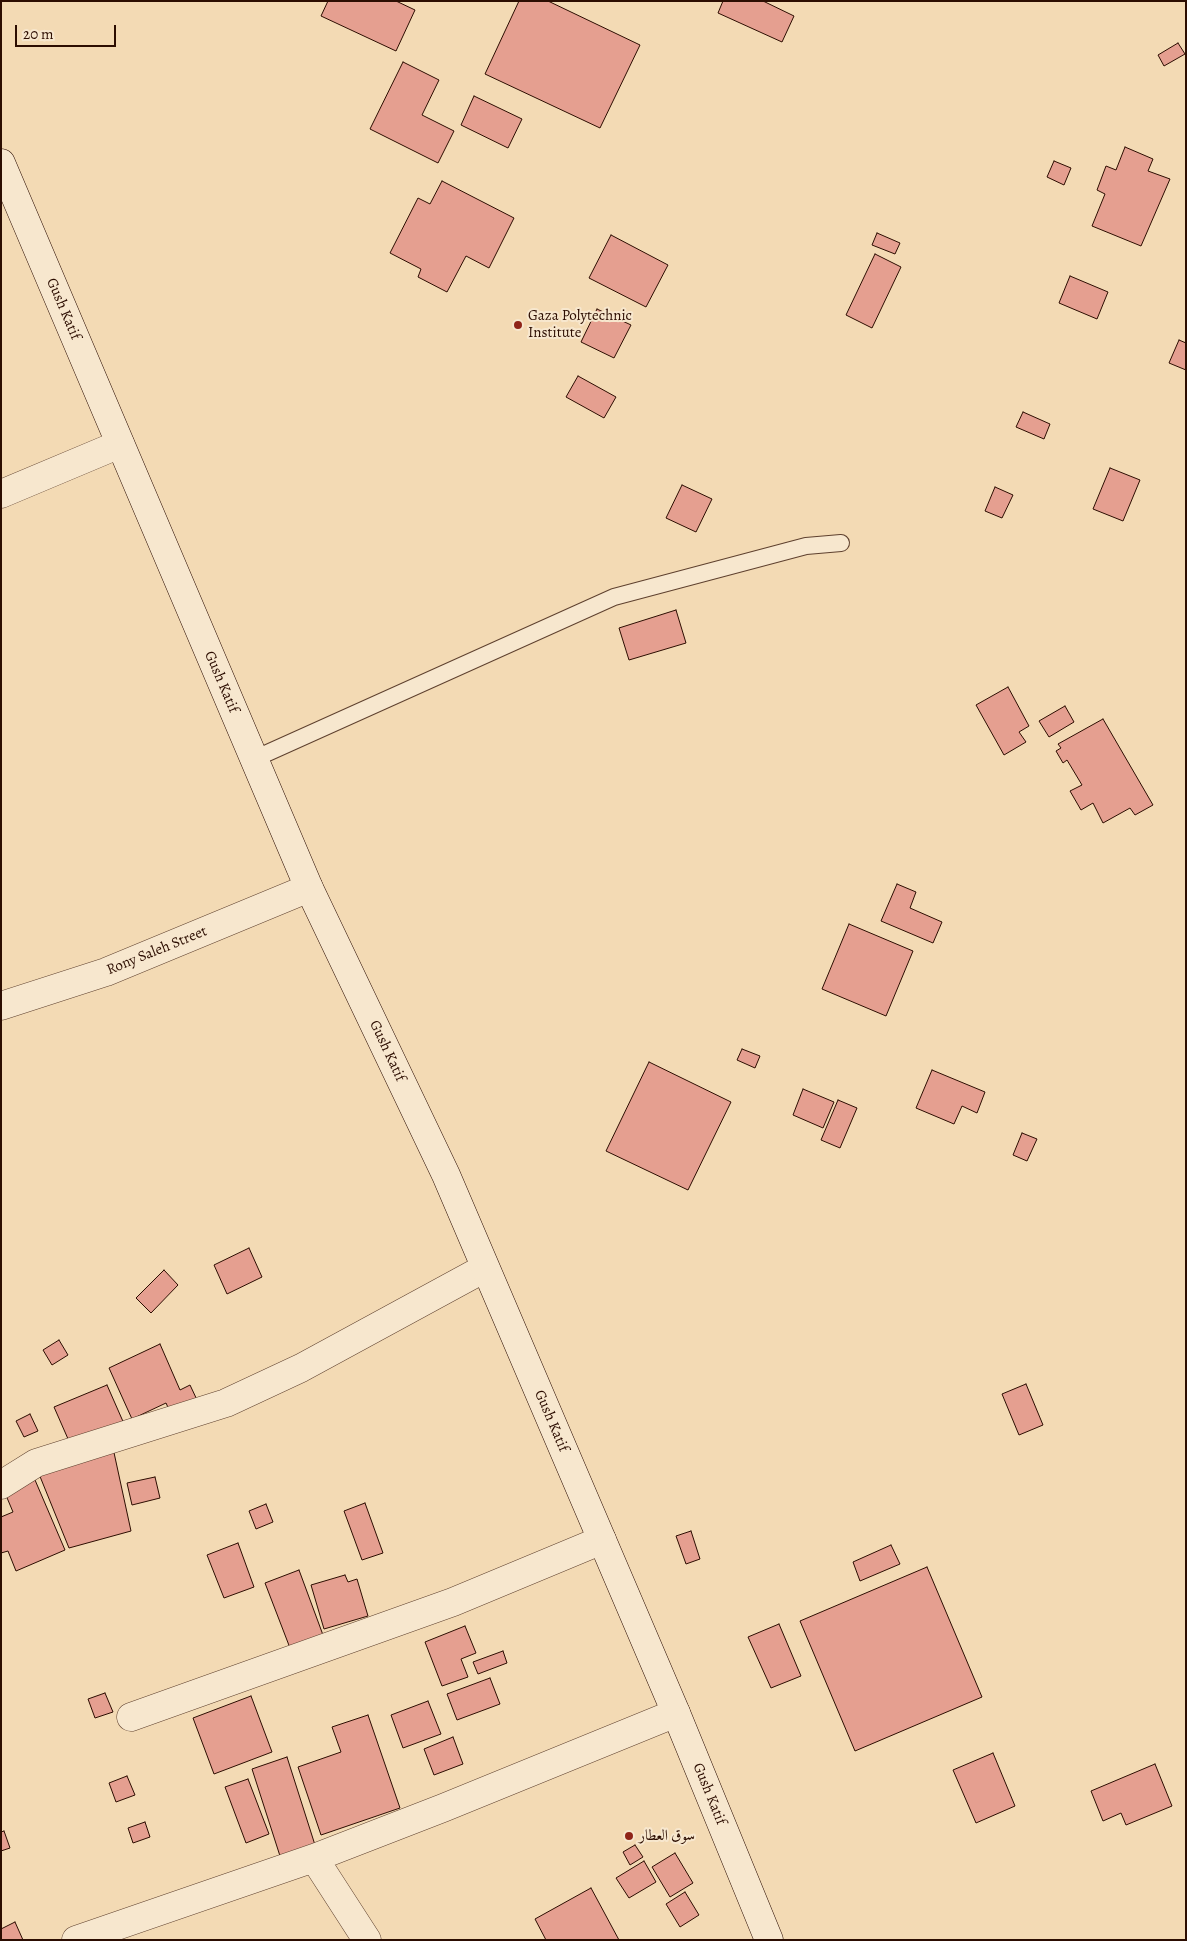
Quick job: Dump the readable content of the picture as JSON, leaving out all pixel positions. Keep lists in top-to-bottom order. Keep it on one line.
{"streets":{"street":["Gush Katif","Rony Saleh Street"]},"crossings":[["Gush Katif","Rony Saleh Street"]],"places":["Gaza Polytechnic Institute","سوق العطار"],"scale_bar":"20 m"}
